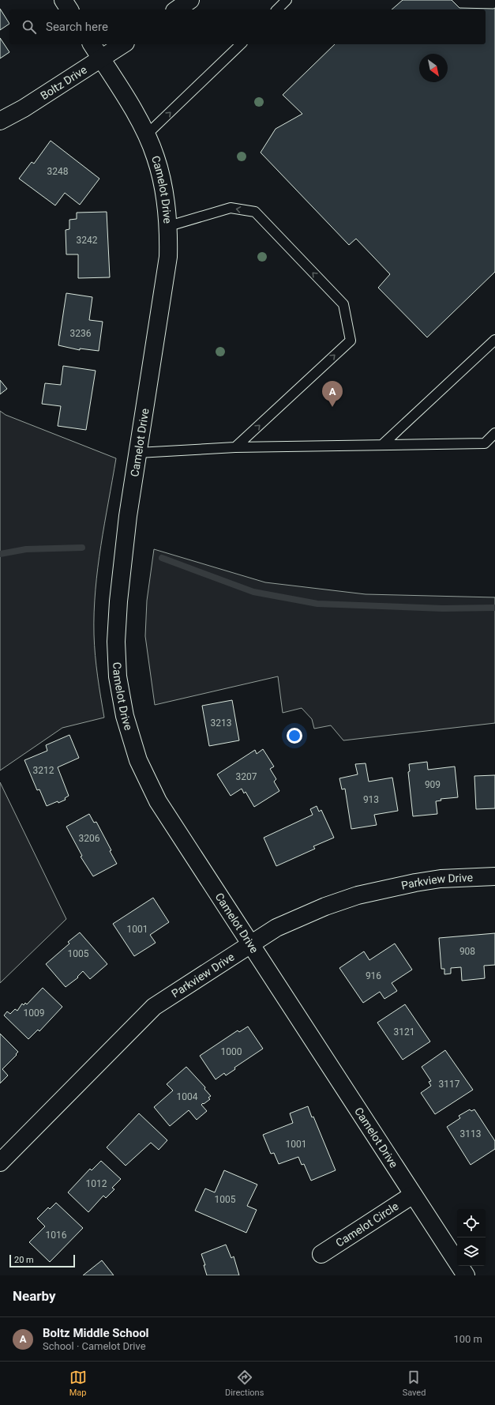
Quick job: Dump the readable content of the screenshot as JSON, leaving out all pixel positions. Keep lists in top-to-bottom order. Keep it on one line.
{"streets":{"street":["Boltz Drive","Camelot Drive","Parkview Drive","Camelot Circle"]},"crossings":[["Boltz Drive","Camelot Drive"],["Camelot Drive","Parkview Drive"],["Camelot Drive","Camelot Circle"]],"house_numbers":["3248","3242","3236","3213","3212","3207","909","913","3206","1001","908","1005","916","1009","3121","1000","3117","1004","3113","1001","1012","1005","1016"],"scale_bar":"20 m","north":"bottom right","page":{"search":"Search here","pins":"A","scale":"20 m","heading":"Nearby","list":[{"mark":"A","name":"Boltz Middle School","note":"School · Camelot Drive","value":"100 m"}],"nav":["Map","Directions","Saved"]}}
